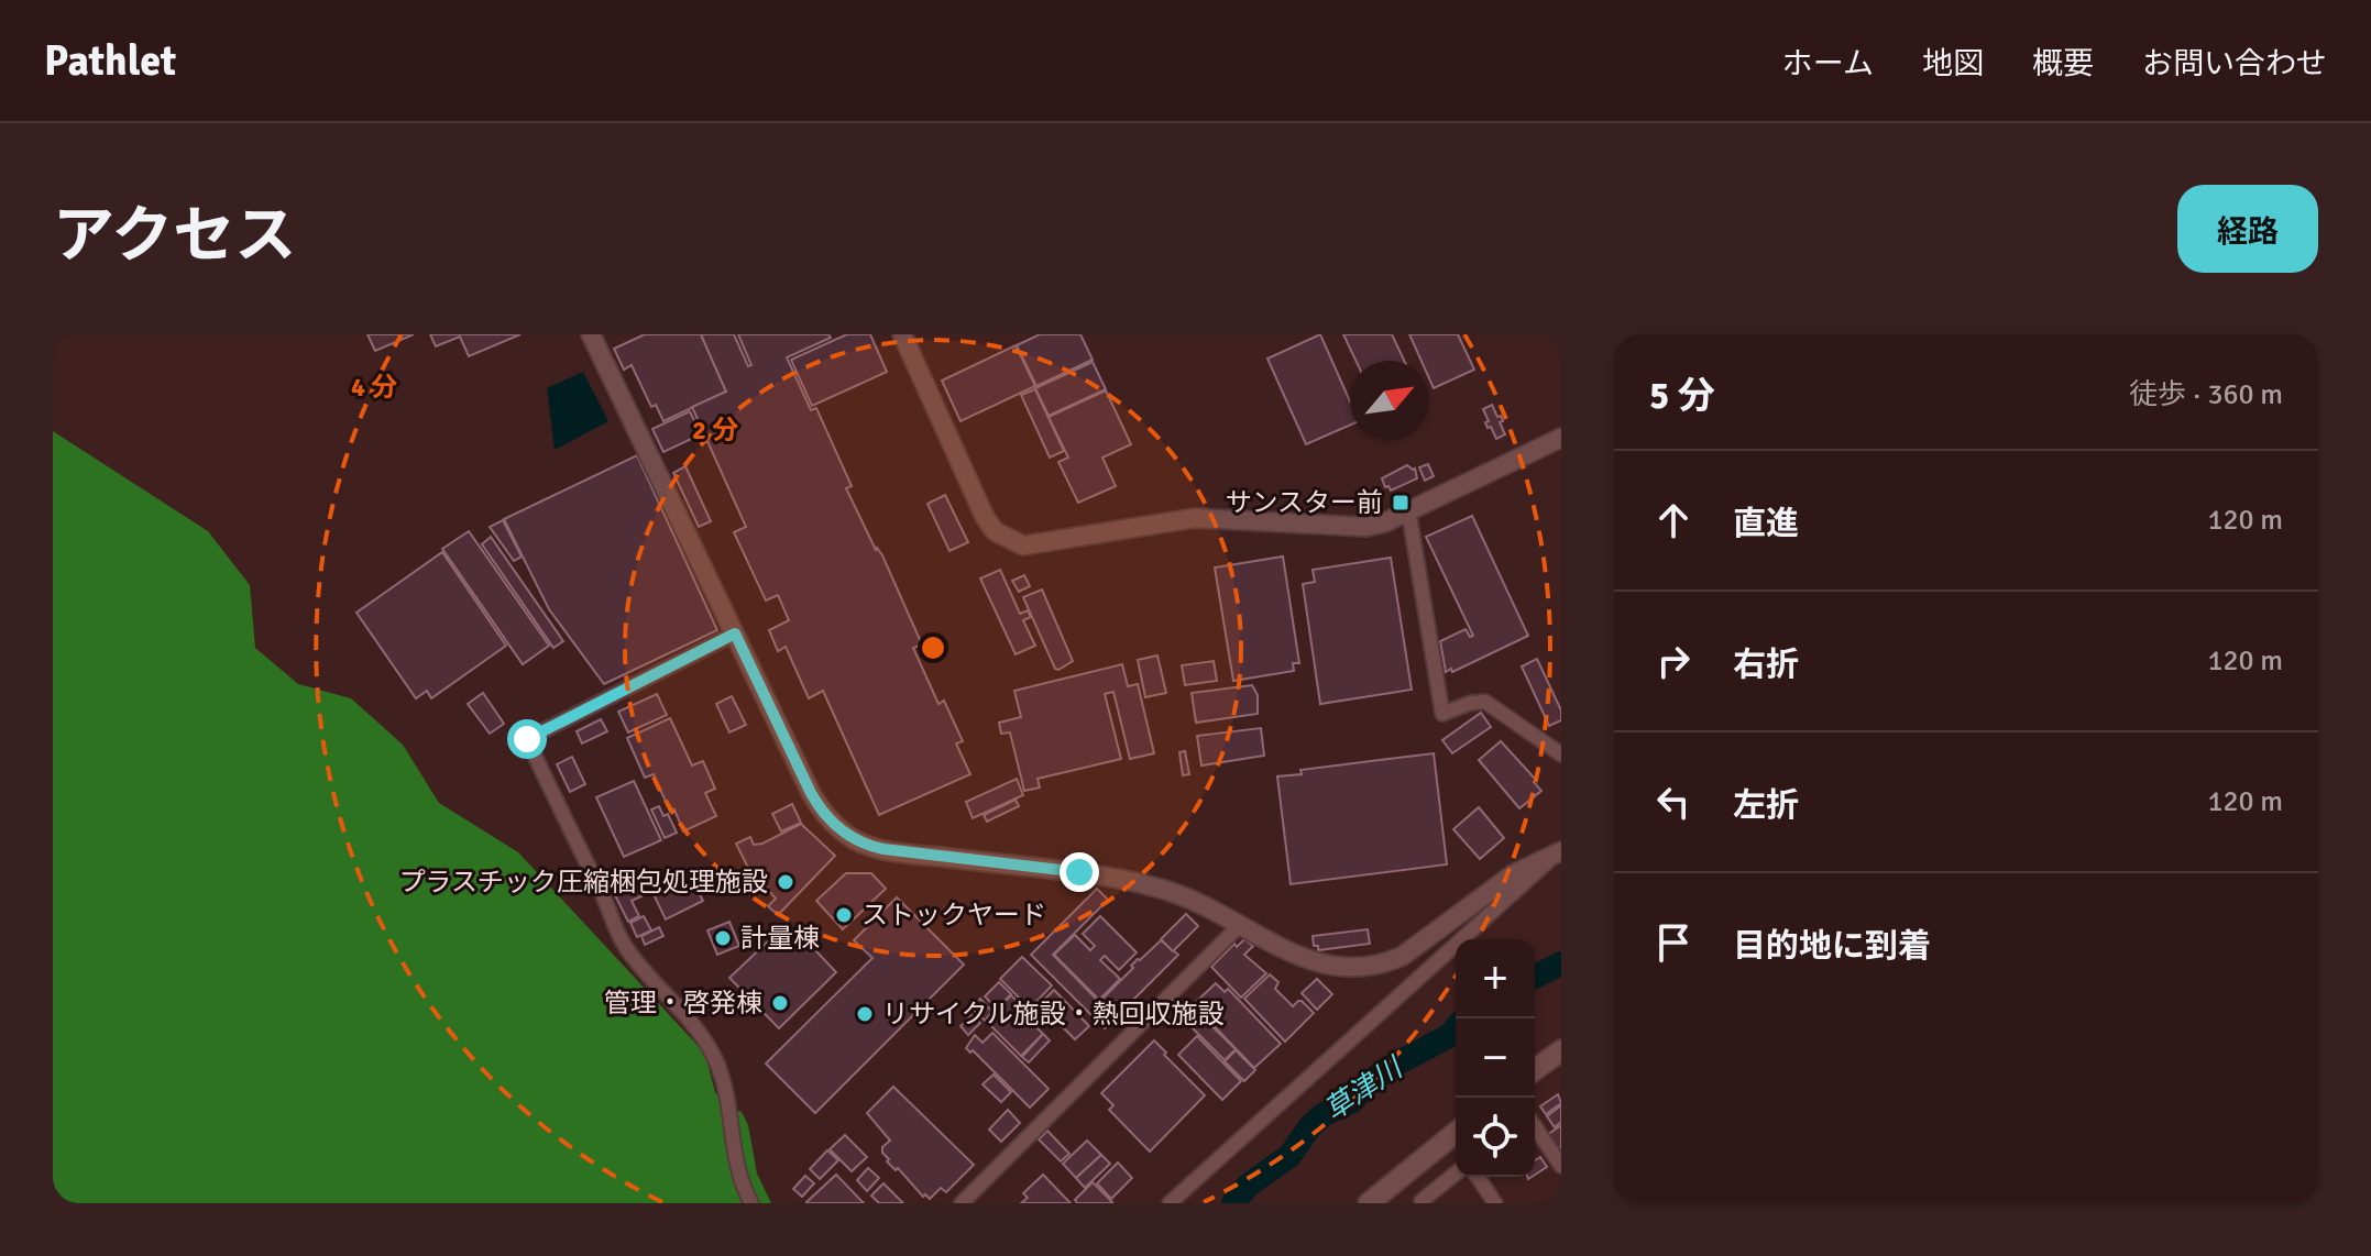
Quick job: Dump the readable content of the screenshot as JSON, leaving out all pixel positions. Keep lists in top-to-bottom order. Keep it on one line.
{"water":["草津川"],"places":{"transit":["サンスター前"],"other":["プラスチック圧縮梱包処理施設","ストックヤード","計量棟","管理・啓発棟","リサイクル施設・熱回収施設"]},"north":"top right","page":{"header":"Pathlet","nav":["ホーム","地図","概要","お問い合わせ"],"title":"アクセス","buttons":"経路","heading":["5 分","徒歩 · 360 m"],"list":[["直進","120 m"],["右折","120 m"],["左折","120 m"],"目的地に到着"],"map_buttons":["+","−"]},"rings":["4 分","2 分"]}
